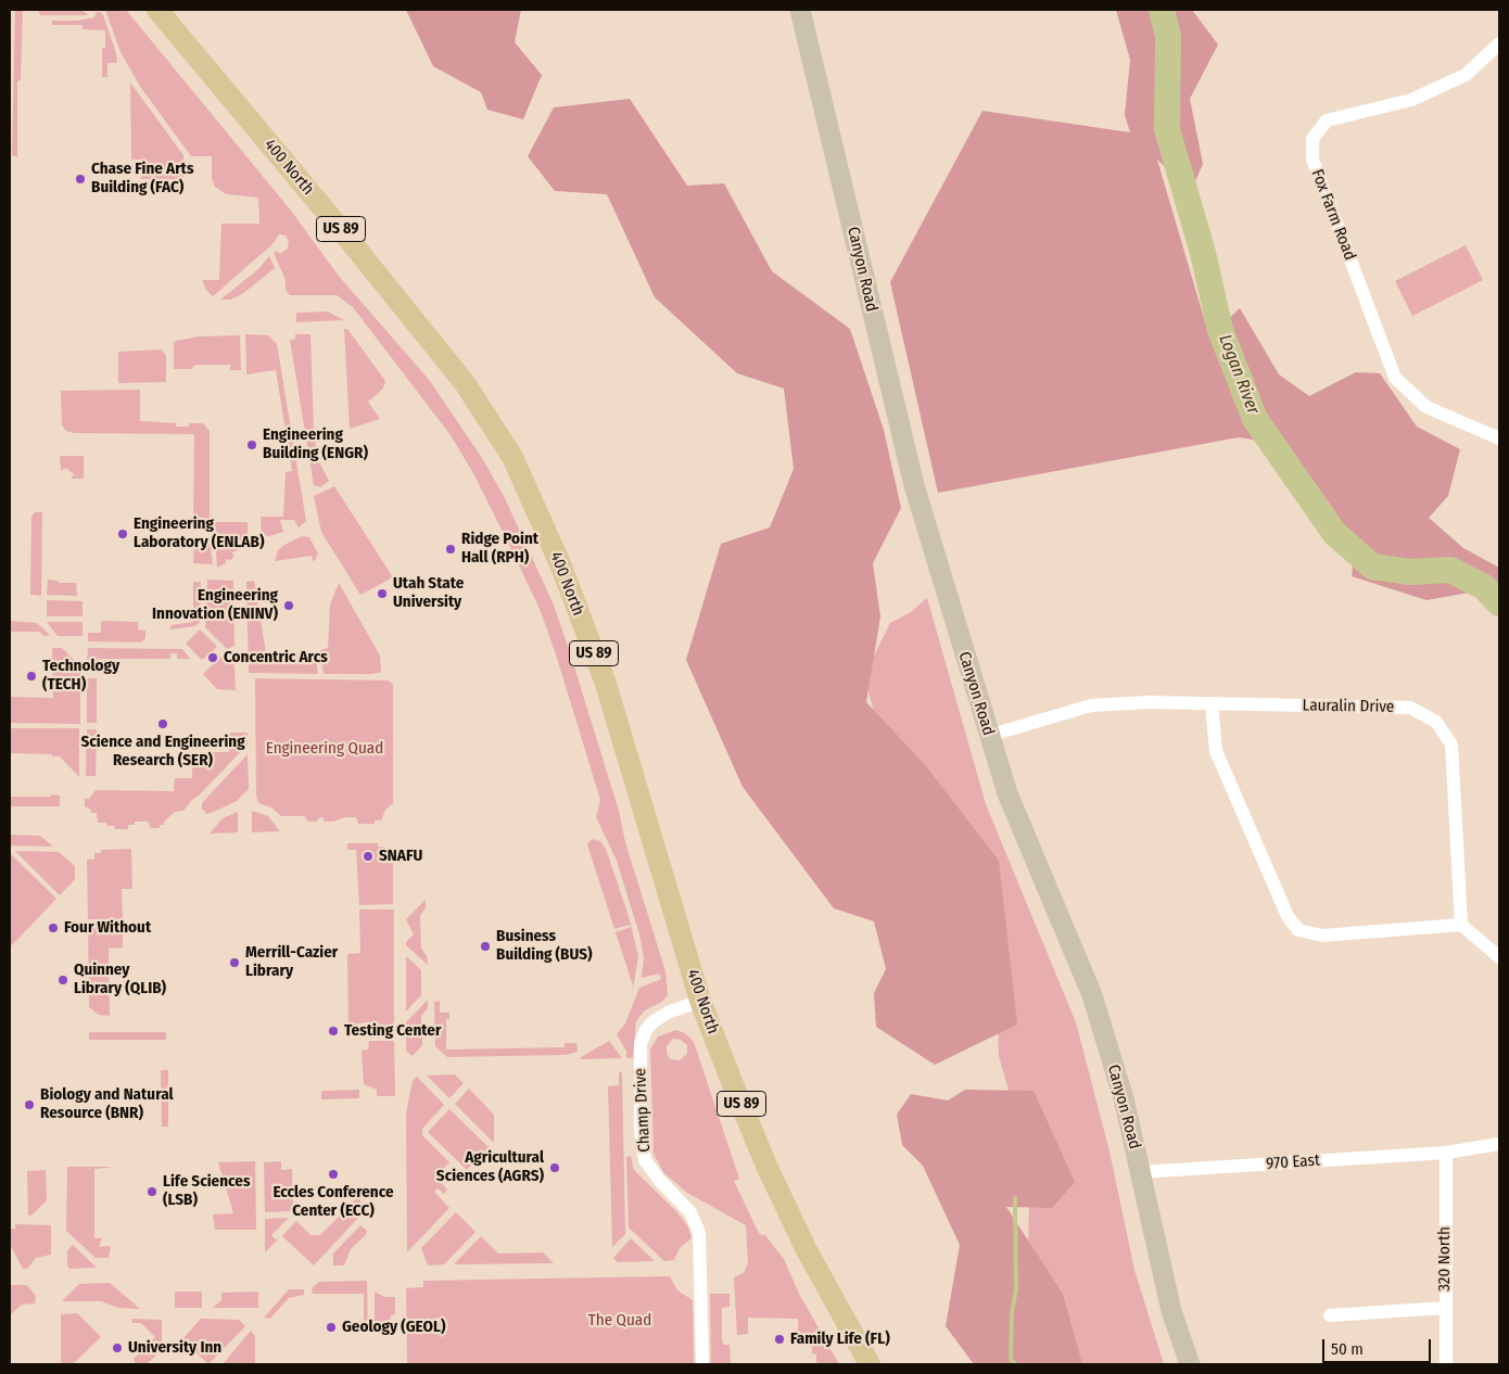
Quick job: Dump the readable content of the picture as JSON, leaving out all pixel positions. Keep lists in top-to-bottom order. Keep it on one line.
{"streets":{"main road":["400 North","US 89"],"street":["Fox Farm Road","Canyon Road","Lauralin Drive","Champ Drive","970 East","320 North"]},"crossings":[["400 North","Champ Drive"],["Canyon Road","Lauralin Drive"],["Canyon Road","970 East"],["970 East","320 North"]],"water":["Logan River"],"parks":["Engineering Quad","The Quad"],"places":["Chase Fine Arts Building (FAC)","Engineering Building (ENGR)","Engineering Laboratory (ENLAB)","Ridge Point Hall (RPH)","Utah State University","Engineering Innovation (ENINV)","Concentric Arcs","Technology (TECH)","Science and Engineering Research (SER)","SNAFU","Four Without","Business Building (BUS)","Merrill-Cazier Library","Quinney Library (QLIB)","Testing Center","Biology and Natural Resource (BNR)","Agricultural Sciences (AGRS)","Eccles Conference Center (ECC)","Life Sciences (LSB)","Geology (GEOL)","Family Life (FL)","University Inn"],"scale_bar":"50 m"}
